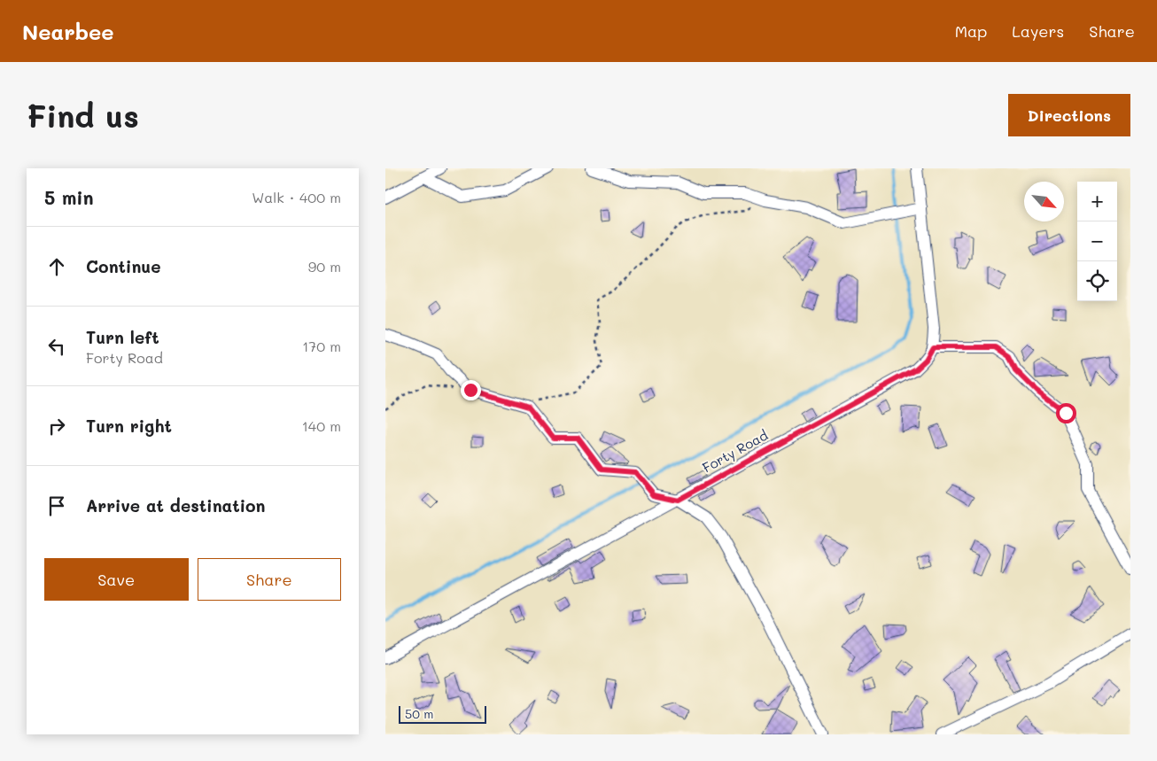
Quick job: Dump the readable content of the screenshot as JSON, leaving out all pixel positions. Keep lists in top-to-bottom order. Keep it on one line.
{"streets":{"street":["Forty Road"]},"scale_bar":"50 m","north":"bottom right","page":{"header":"Nearbee","nav":["Map","Layers","Share"],"buttons":["Directions",["Save","Share"]],"title":"Find us","heading":["5 min","Walk · 400 m"],"map_buttons":["+","−"],"list":[["Continue","90 m"],["Turn left","Forty Road","170 m"],["Turn right","140 m"],"Arrive at destination"],"scale":"50 m"}}
